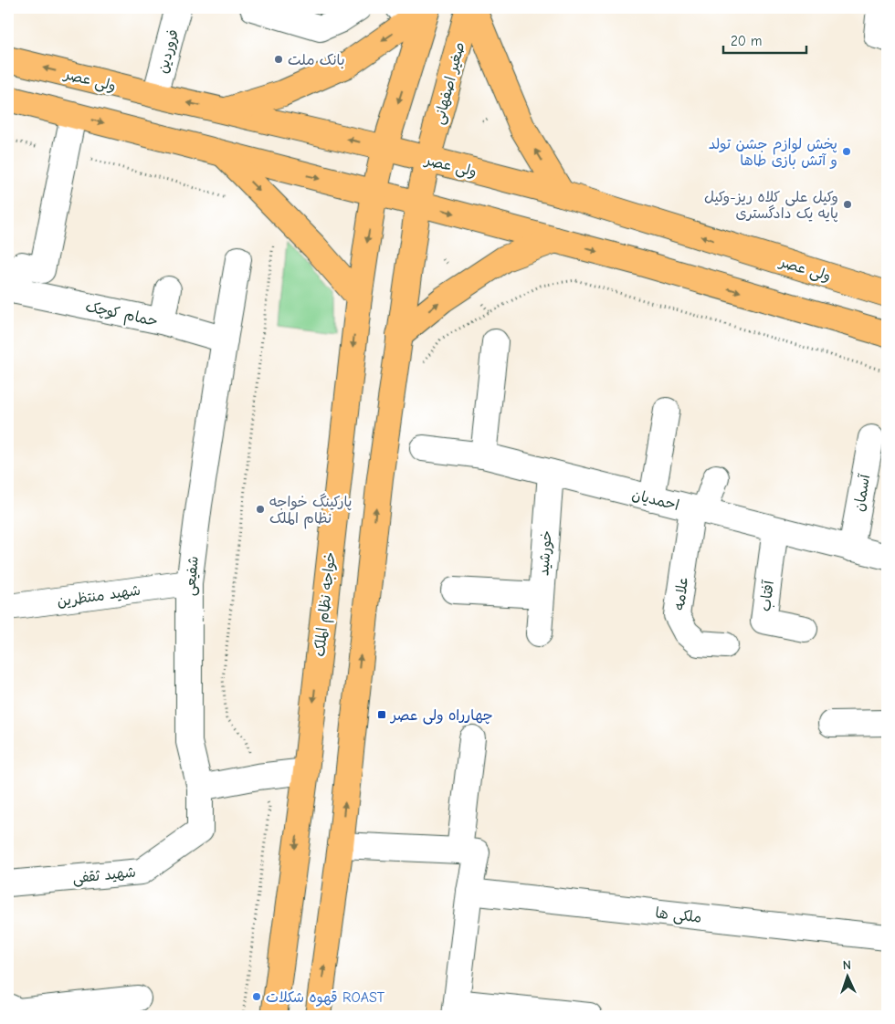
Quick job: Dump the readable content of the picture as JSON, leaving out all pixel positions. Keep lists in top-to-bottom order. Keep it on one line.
{"streets":{"main road":["ولی عصر","صغیر اصفهانی","خواجه نظام الملک"],"street":["فروردین","حمام کوچک","آسمان","احمدیان","خورشید","شفیعی","علامه","شهید منتظرین","آفتاب","شهید ثقفی","ملکی ها"]},"crossings":[["فروردین","ولی عصر"],["ولی عصر","صغیر اصفهانی"],["ولی عصر","خواجه نظام الملک"],["حمام کوچک","شفیعی"],["آسمان","احمدیان"],["احمدیان","خورشید"],["احمدیان","علامه"],["احمدیان","آفتاب"],["شفیعی","شهید منتظرین"],["شفیعی","شهید ثقفی"]],"places":{"other":["بانک ملت","پخش لوازم جشن تولد و آتش بازی طاها","وکیل علی کلاه ریز-وکیل پایه یک دادگستری","پارکینگ خواجه نظام الملک","قهوه شکلات ROAST"],"transit":["چهارراه ولی عصر"]},"scale_bar":"20 m","north":"top"}
